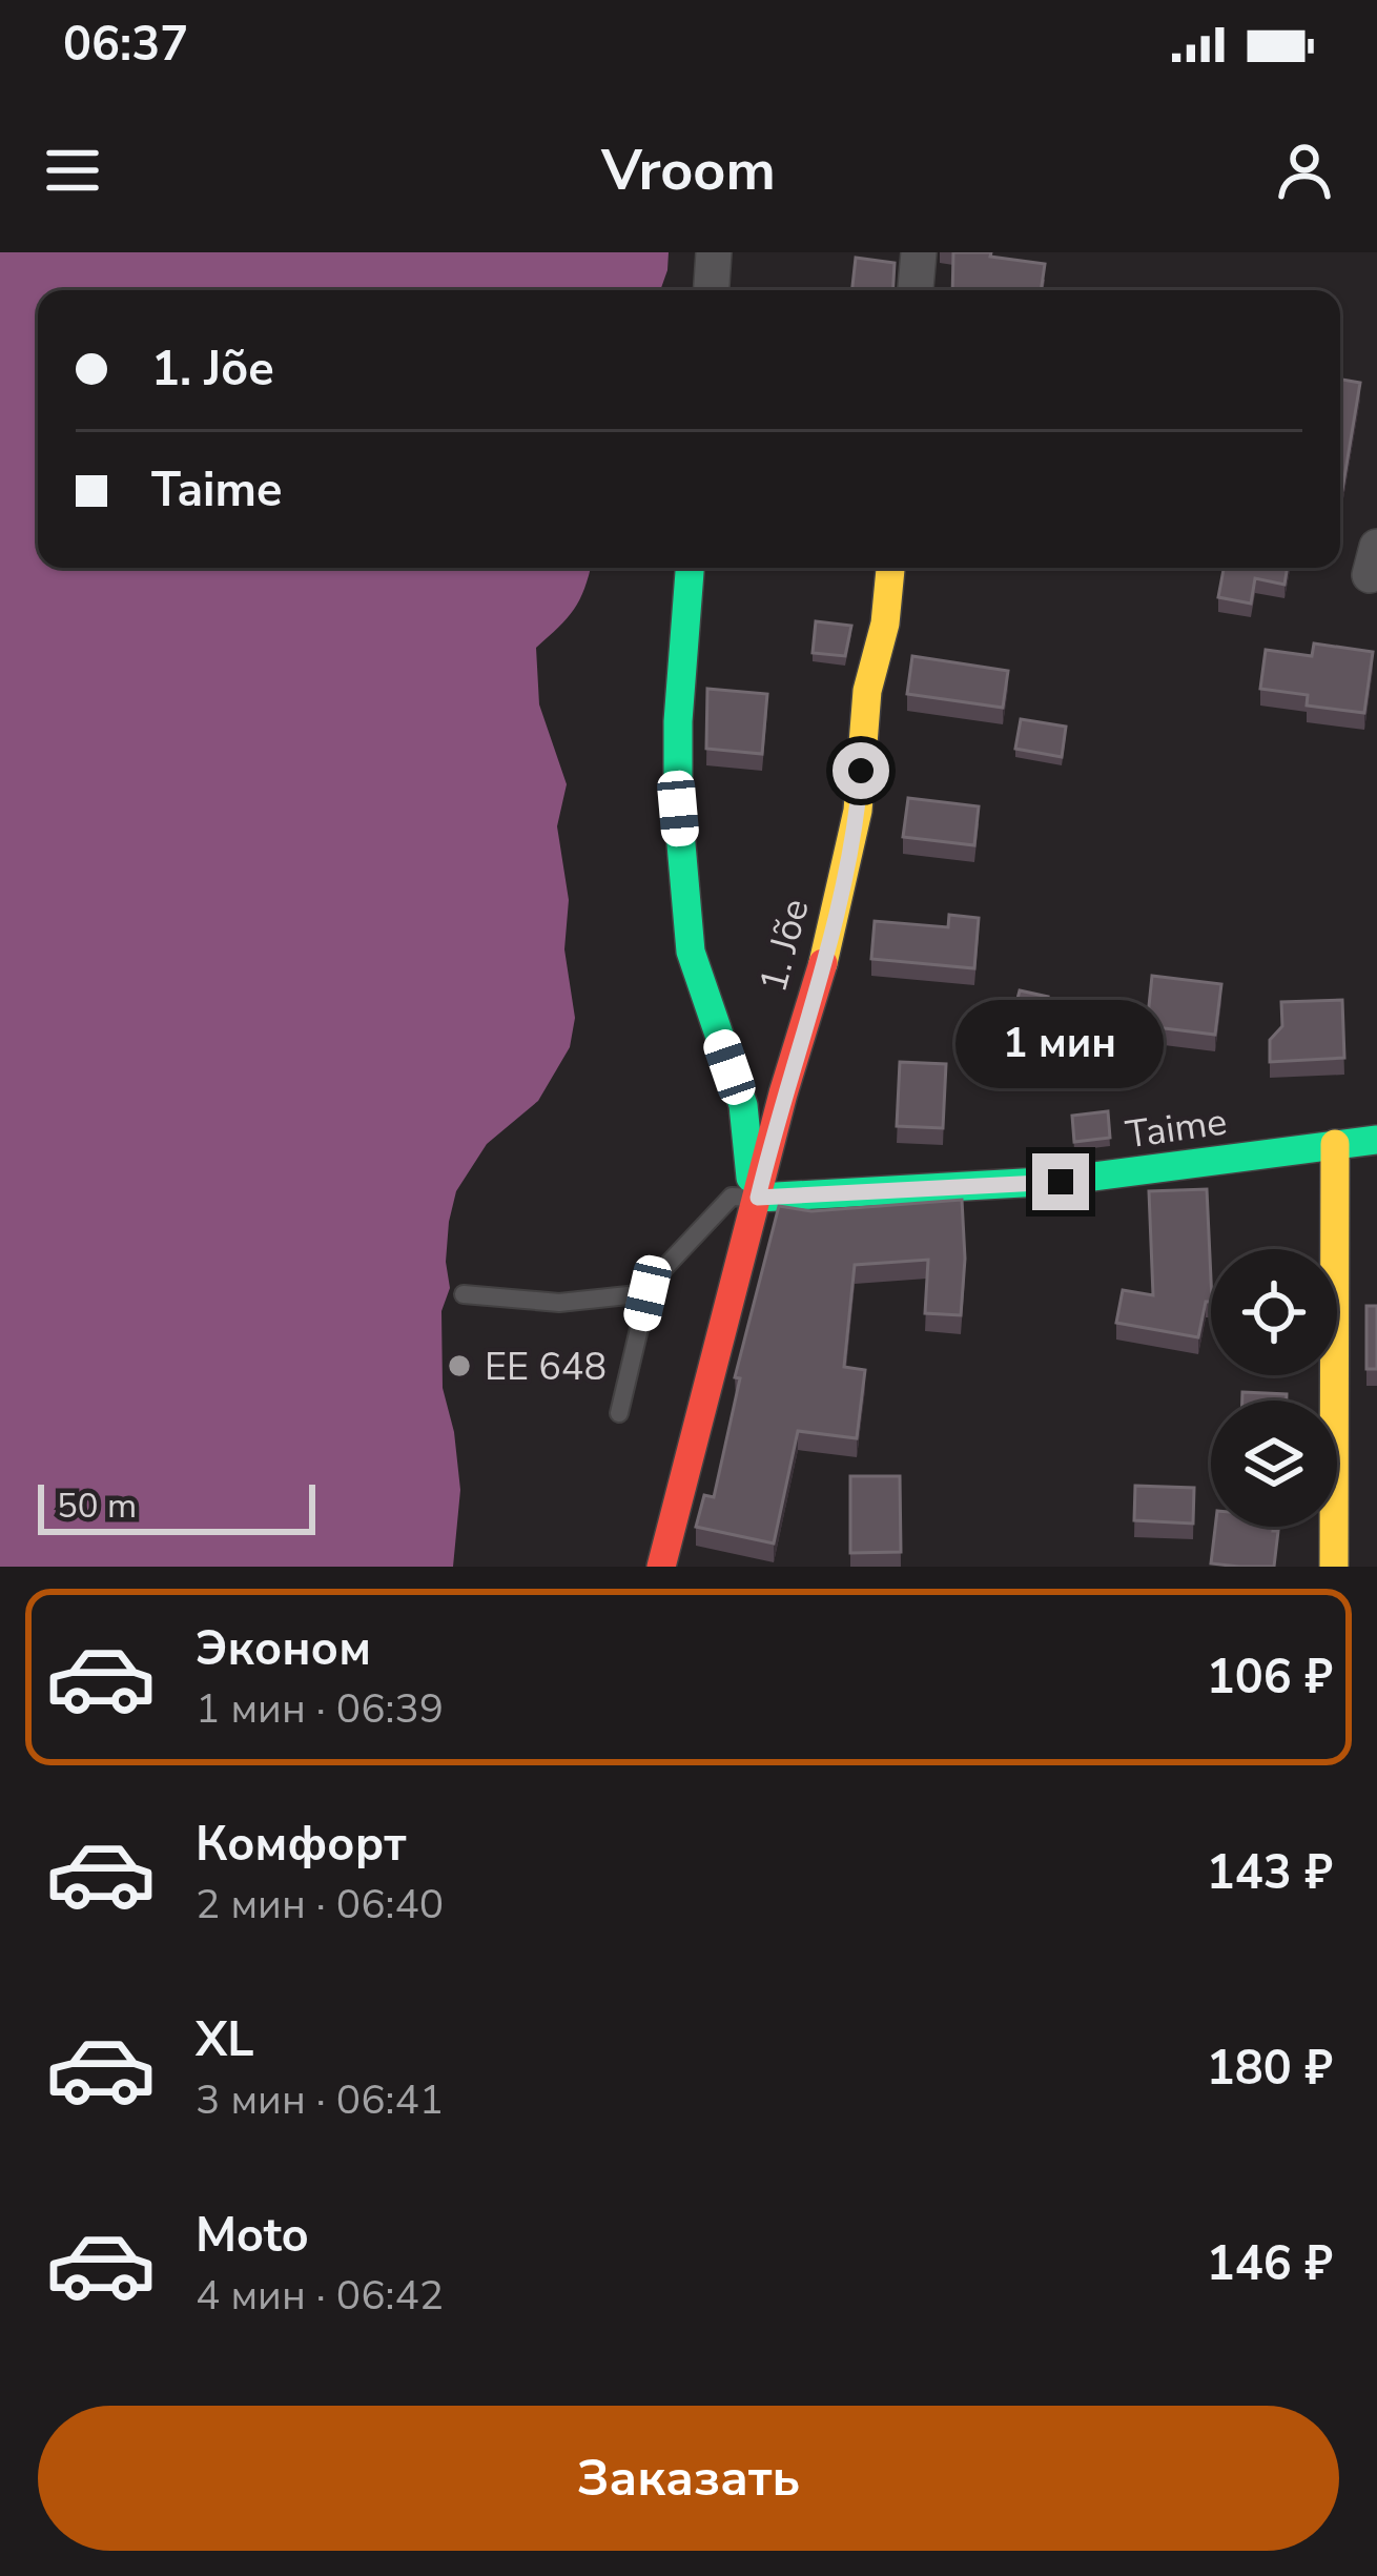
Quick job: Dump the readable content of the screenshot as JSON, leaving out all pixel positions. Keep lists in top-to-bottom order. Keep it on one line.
{"streets":{"street":["1. Jõe","Taime"]},"crossings":[["1. Jõe","Taime"]],"places":["EE 648"],"scale_bar":"50 m","page":{"status":"06:37","header":"Vroom","banner":["1. Jõe","Taime"],"bubble":"1 мин","scale":"50 m","list":[{"name":"Эконом","note":"1 мин · 06:39","value":"106 ₽"},{"name":"Комфорт","note":"2 мин · 06:40","value":"143 ₽"},{"name":"XL","note":"3 мин · 06:41","value":"180 ₽"},{"name":"Moto","note":"4 мин · 06:42","value":"146 ₽"}],"buttons":"Заказать"}}
